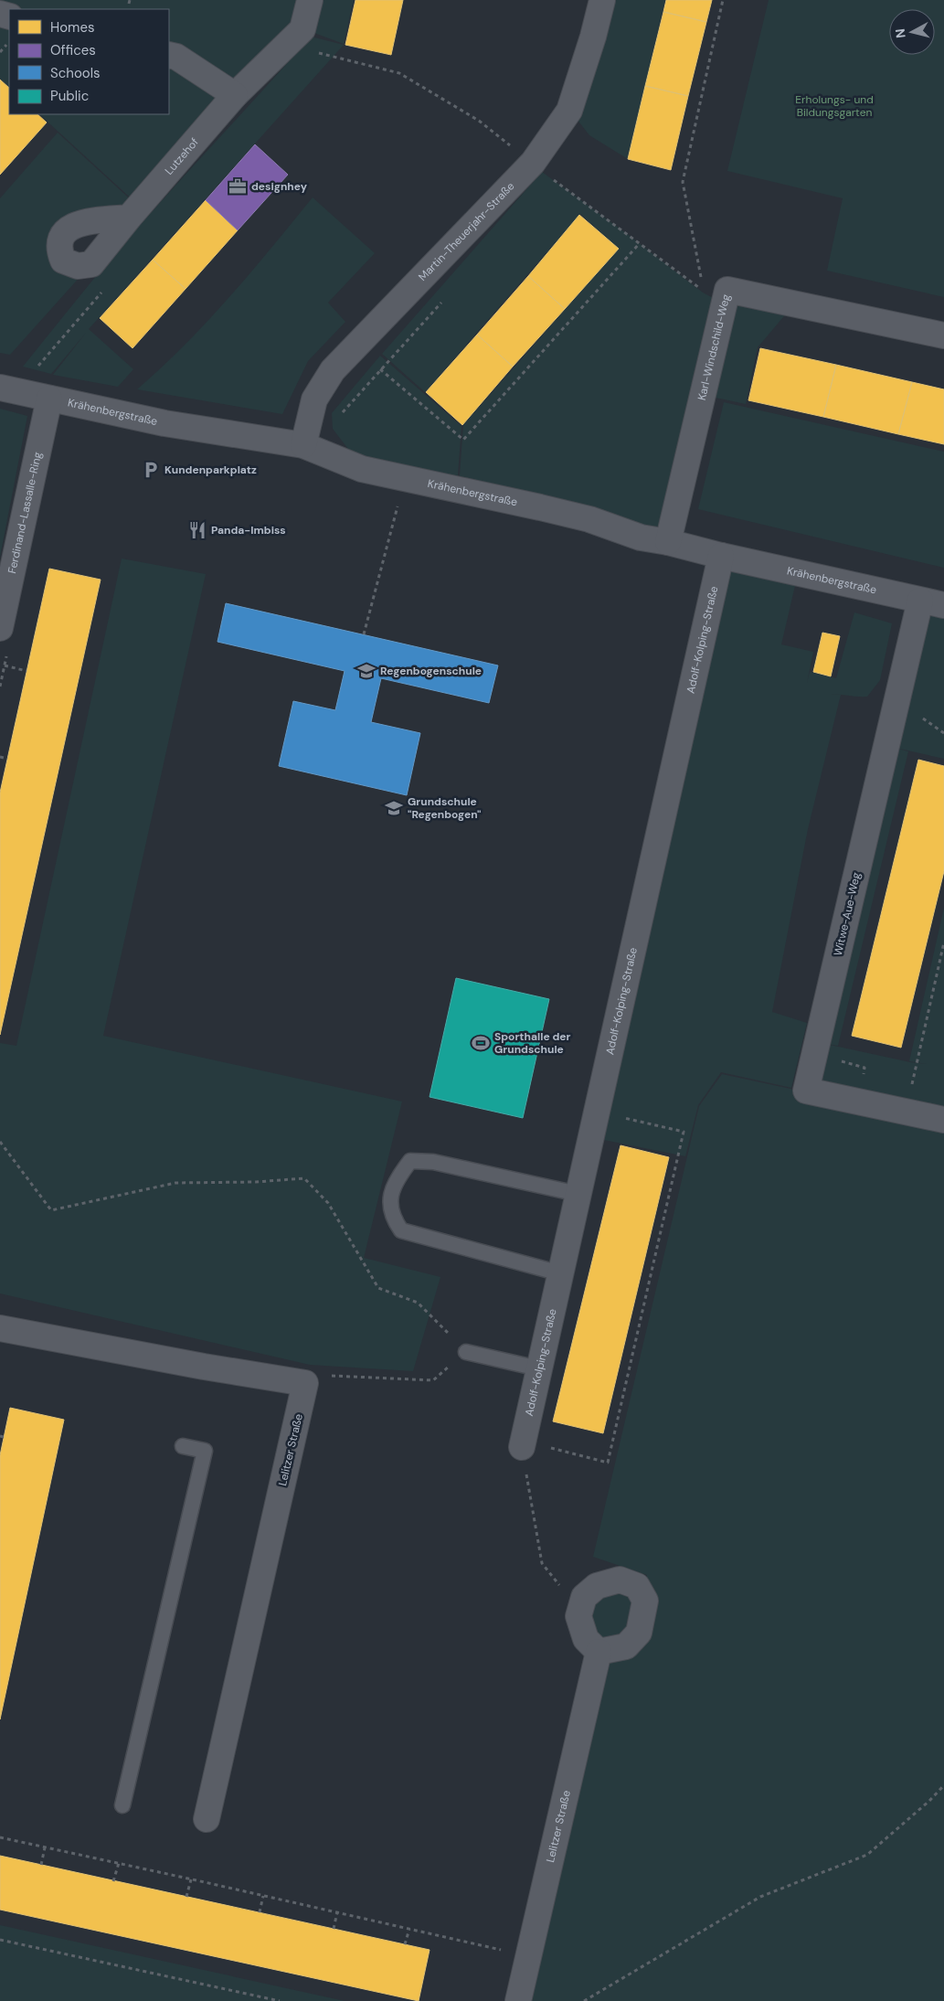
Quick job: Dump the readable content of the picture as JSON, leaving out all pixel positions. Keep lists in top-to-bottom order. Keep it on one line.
{"streets":{"street":["Lutzehof","Martin-Theuerjahr-Straße","Karl-Windschild-Weg","Krähenbergstraße","Ferdinand-Lassalle-Ring","Adolf-Kolping-Straße","Witwe-Aue-Weg","Lelitzer Straße"]},"crossings":[["Martin-Theuerjahr-Straße","Krähenbergstraße"],["Karl-Windschild-Weg","Krähenbergstraße"],["Krähenbergstraße","Ferdinand-Lassalle-Ring"],["Krähenbergstraße","Adolf-Kolping-Straße"],["Krähenbergstraße","Witwe-Aue-Weg"]],"parks":["Erholungs- und Bildungsgarten"],"places":{"office":["designhey"],"parking":["Kundenparkplatz"],"restaurant":["Panda-Imbiss"],"school or university":["Regenbogenschule","Grundschule \"Regenbogen\""],"sports":["Sporthalle der Grundschule"]},"legend":["Homes","Offices","Schools","Public"],"north":"left"}
